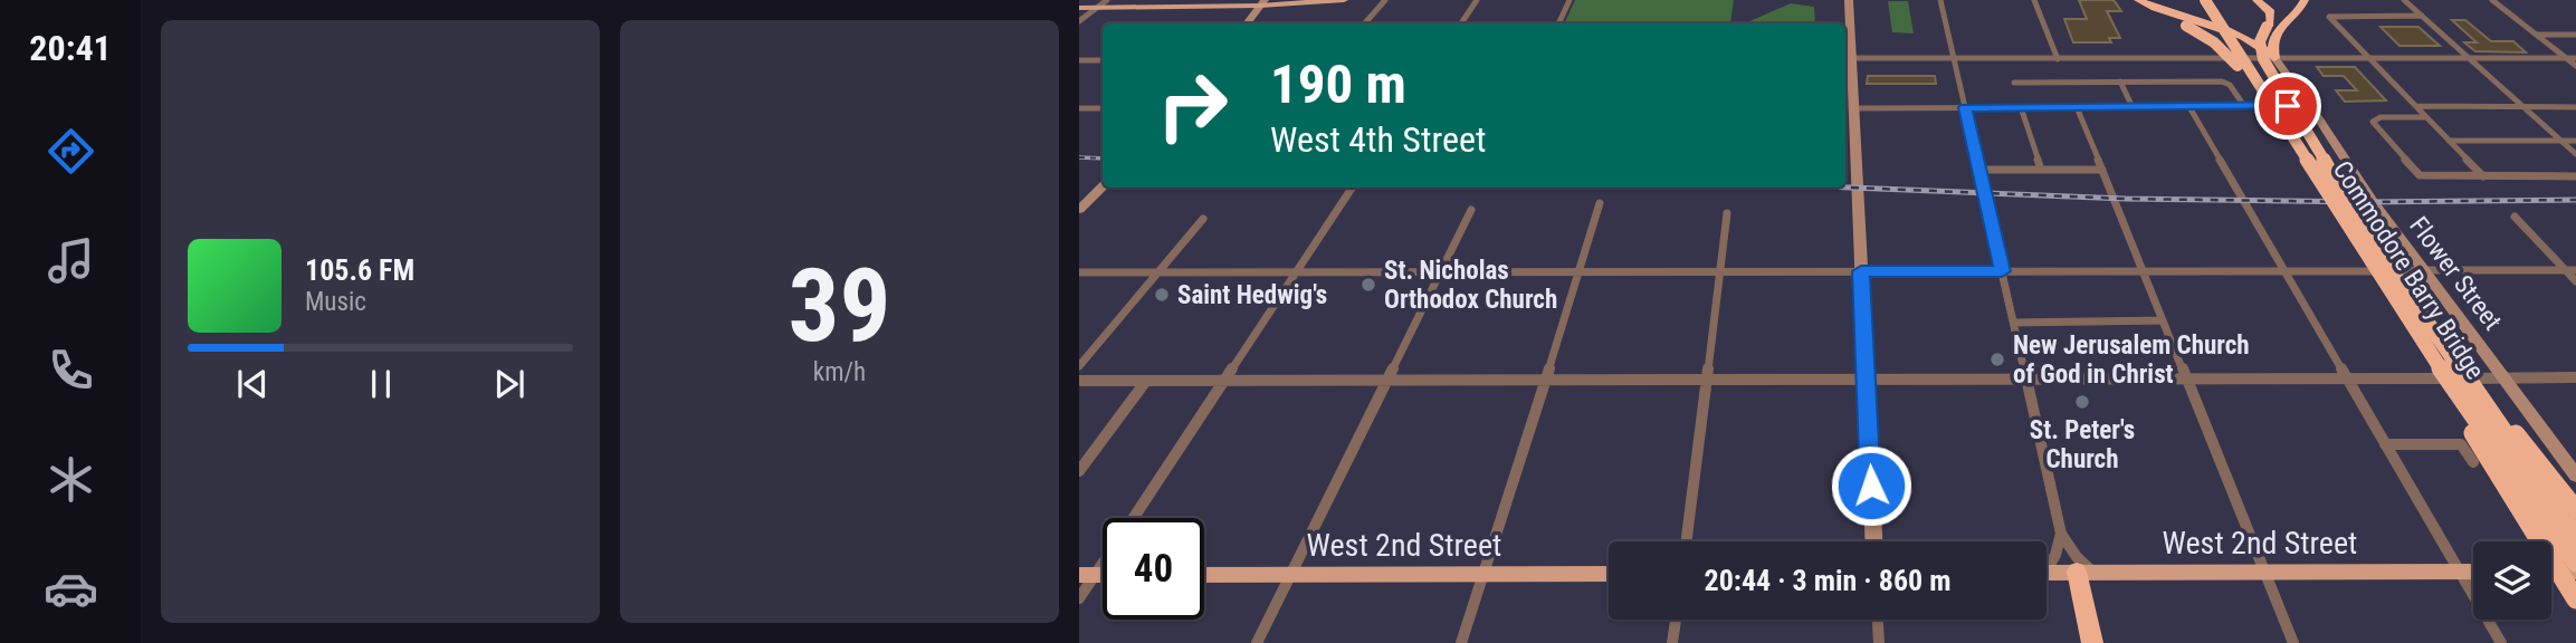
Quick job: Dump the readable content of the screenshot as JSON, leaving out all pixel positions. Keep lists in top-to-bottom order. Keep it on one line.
{"streets":{"highway":["Commodore Barry Bridge"],"main road":["West 2nd Street"],"street":["Flower Street"]},"places":["St. Nicholas Orthodox Church","Saint Hedwig's","New Jerusalem Church of God in Christ","St. Peter's Church"],"page":{"tabs":"20:41","tile":["39","km/h"],"turn":["190 m","West 4th Street"],"song":["105.6 FM","Music"],"limit":"40","trip":"20:44 · 3 min · 860 m"}}
